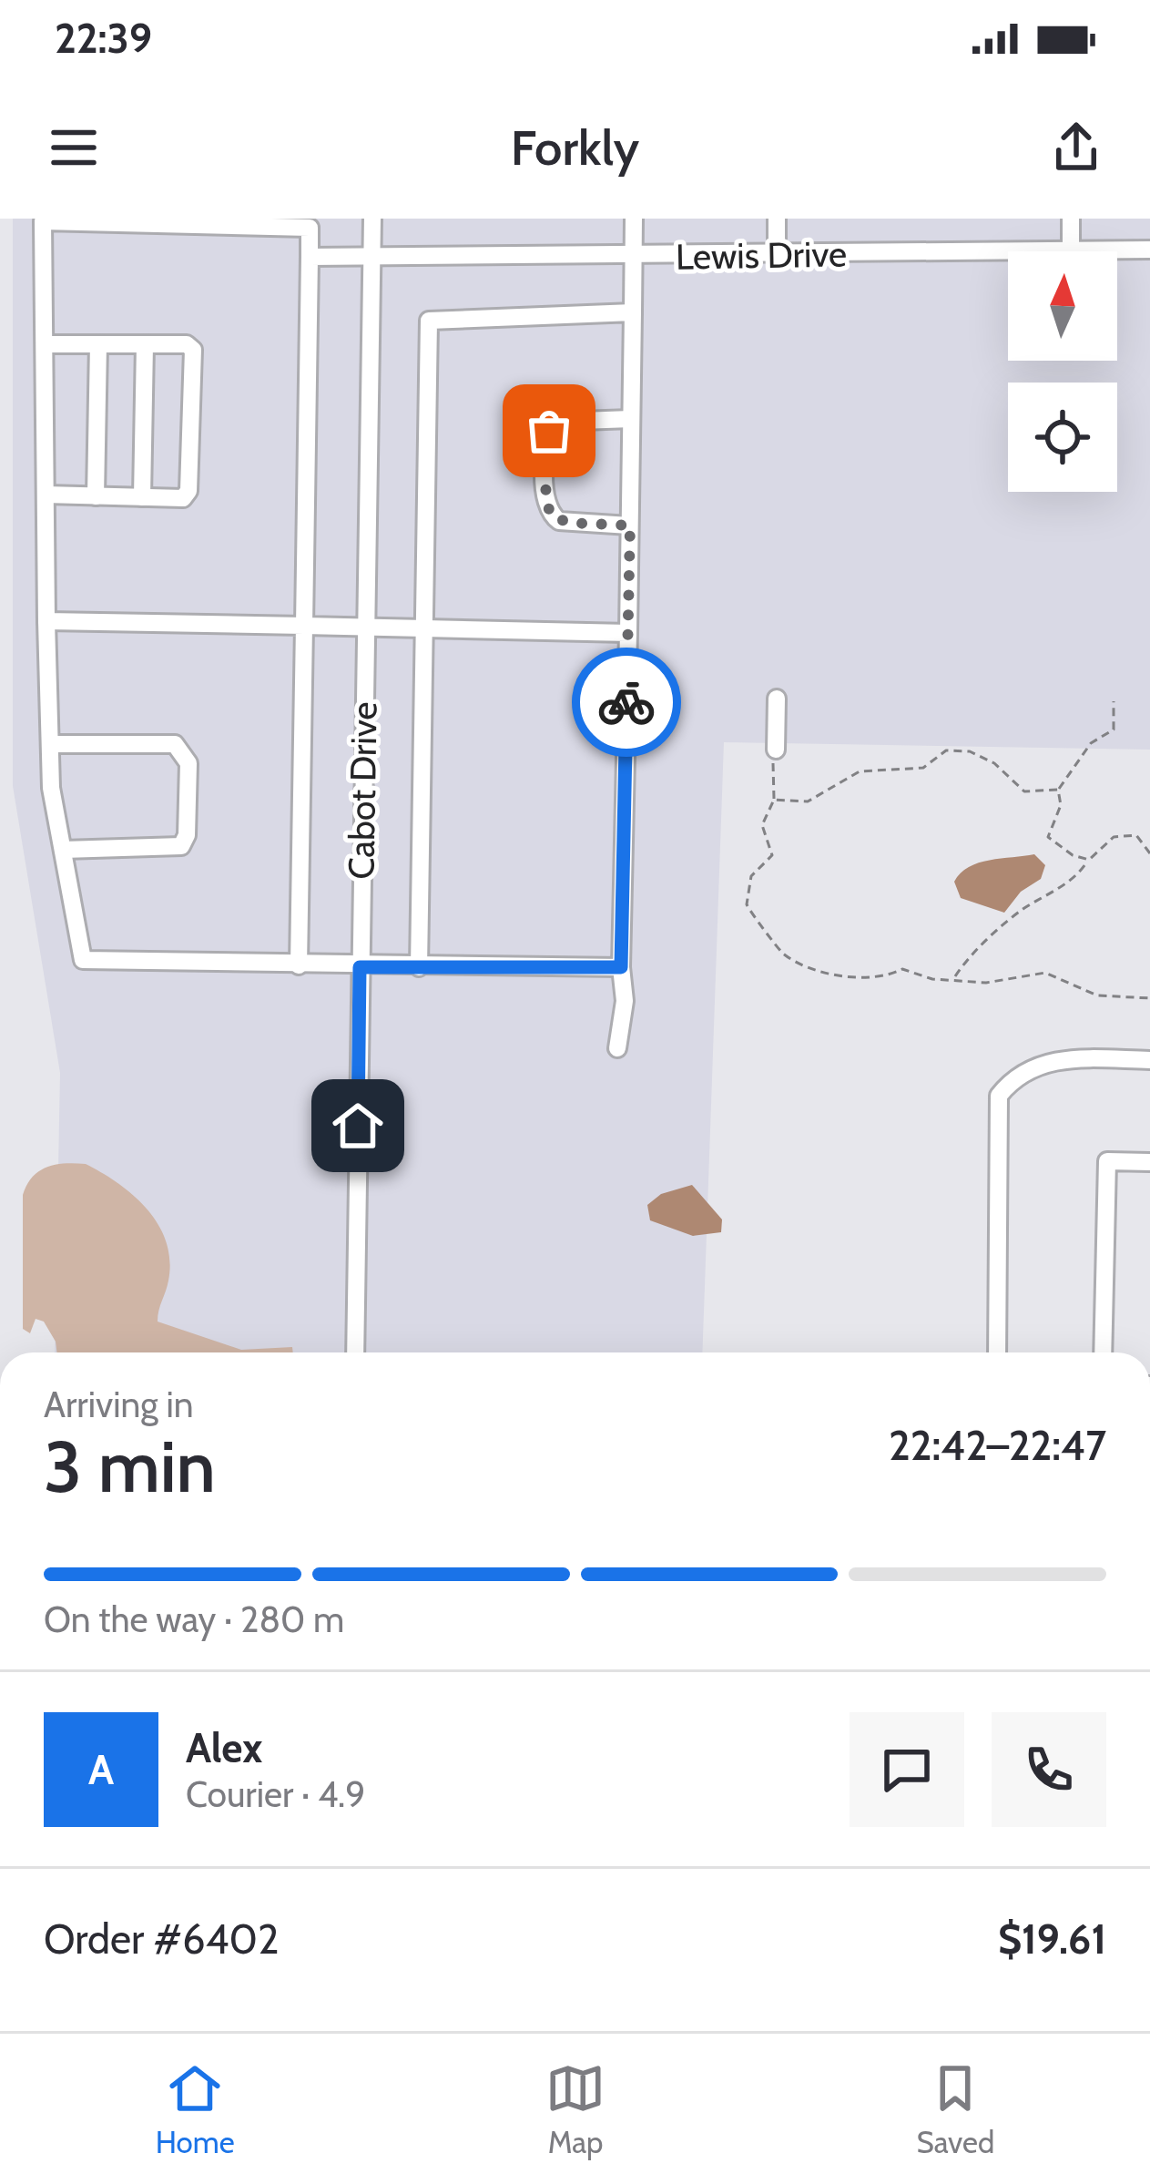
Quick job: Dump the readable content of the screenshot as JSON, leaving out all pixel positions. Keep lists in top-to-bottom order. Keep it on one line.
{"streets":{"street":["Lewis Drive","Cabot Drive"]},"crossings":[["Lewis Drive","Cabot Drive"]],"north":"top","page":{"status":"22:39","header":"Forkly","heading":["3 min","Arriving in","22:42–22:47"],"panel":["Alex","Courier · 4.9","Order #6402","$19.61"],"bar":"On the way · 280 m","round":"A","tabs":["Home","Map","Saved"]}}
